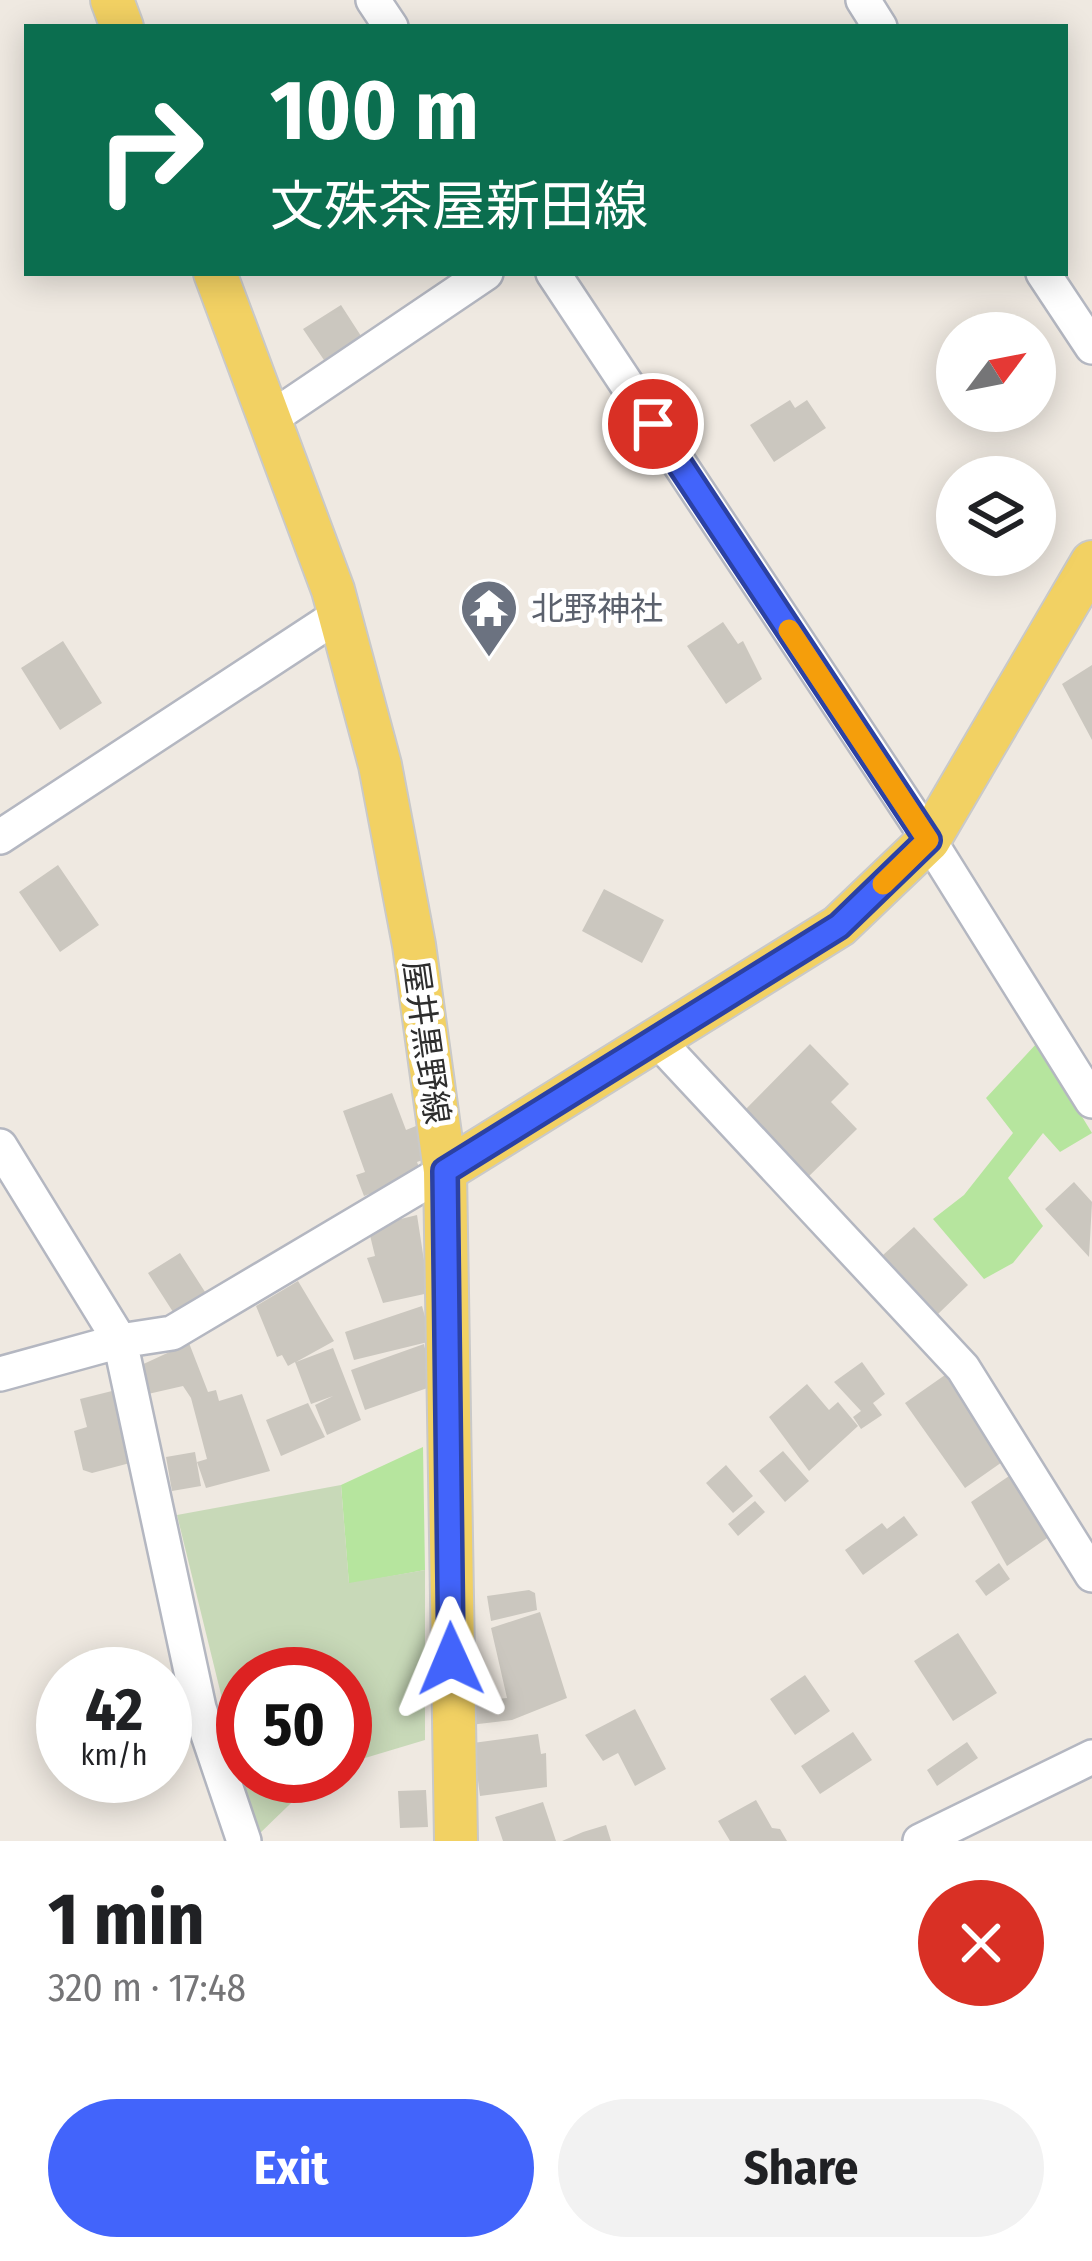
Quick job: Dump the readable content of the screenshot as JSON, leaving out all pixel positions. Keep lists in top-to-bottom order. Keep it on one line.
{"streets":{"main road":["屋井黒野線"]},"places":{"temple":["北野神社"]},"north":"top right","page":{"turn":["100 m","文殊茶屋新田線"],"speed":"42 km/h","limit":"50","heading":["1 min","320 m · 17:48"],"buttons":["Exit","Share"]}}
